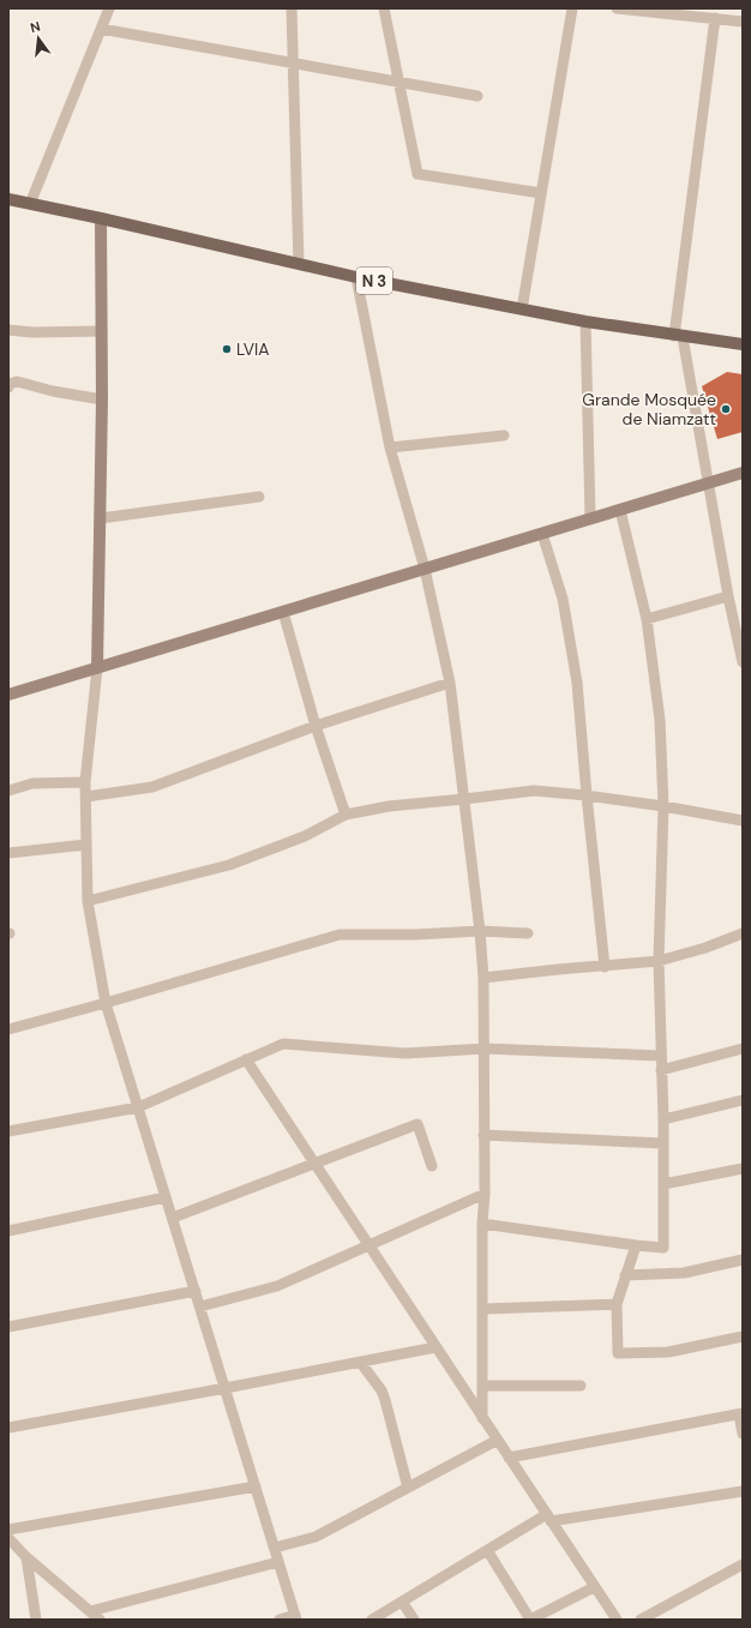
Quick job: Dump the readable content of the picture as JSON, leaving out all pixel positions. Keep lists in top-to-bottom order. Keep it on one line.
{"streets":{"main road":["N 3"]},"places":["LVIA","Grande Mosquée de Niamzatt"],"north":"top"}
